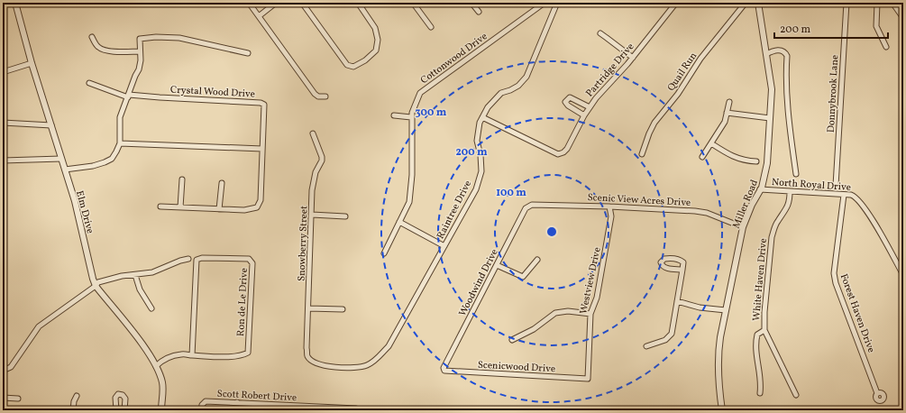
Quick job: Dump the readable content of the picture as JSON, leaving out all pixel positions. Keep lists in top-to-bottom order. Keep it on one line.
{"streets":{"street":["Cottonwood Drive","Partridge Drive","Quail Run","Crystal Wood Drive","Donnybrook Lane","North Royal Drive","Scenic View Acres Drive","Miller Road","Raintree Drive","Elm Drive","Snowberry Street","White Haven Drive","Westview Drive","Woodwind Drive","Ron de Le Drive","Forest Haven Drive","Scenicwood Drive","Scott Robert Drive"]},"crossings":[["Partridge Drive","Raintree Drive"],["North Royal Drive","Miller Road"],["North Royal Drive","White Haven Drive"],["North Royal Drive","Forest Haven Drive"],["Scenic View Acres Drive","Miller Road"],["Scenic View Acres Drive","Westview Drive"],["Scenic View Acres Drive","Woodwind Drive"],["Raintree Drive","Snowberry Street"],["Elm Drive","Ron de Le Drive"],["Westview Drive","Scenicwood Drive"],["Woodwind Drive","Scenicwood Drive"]],"scale_bar":"200 m","rings":["300 m","200 m","100 m"]}
